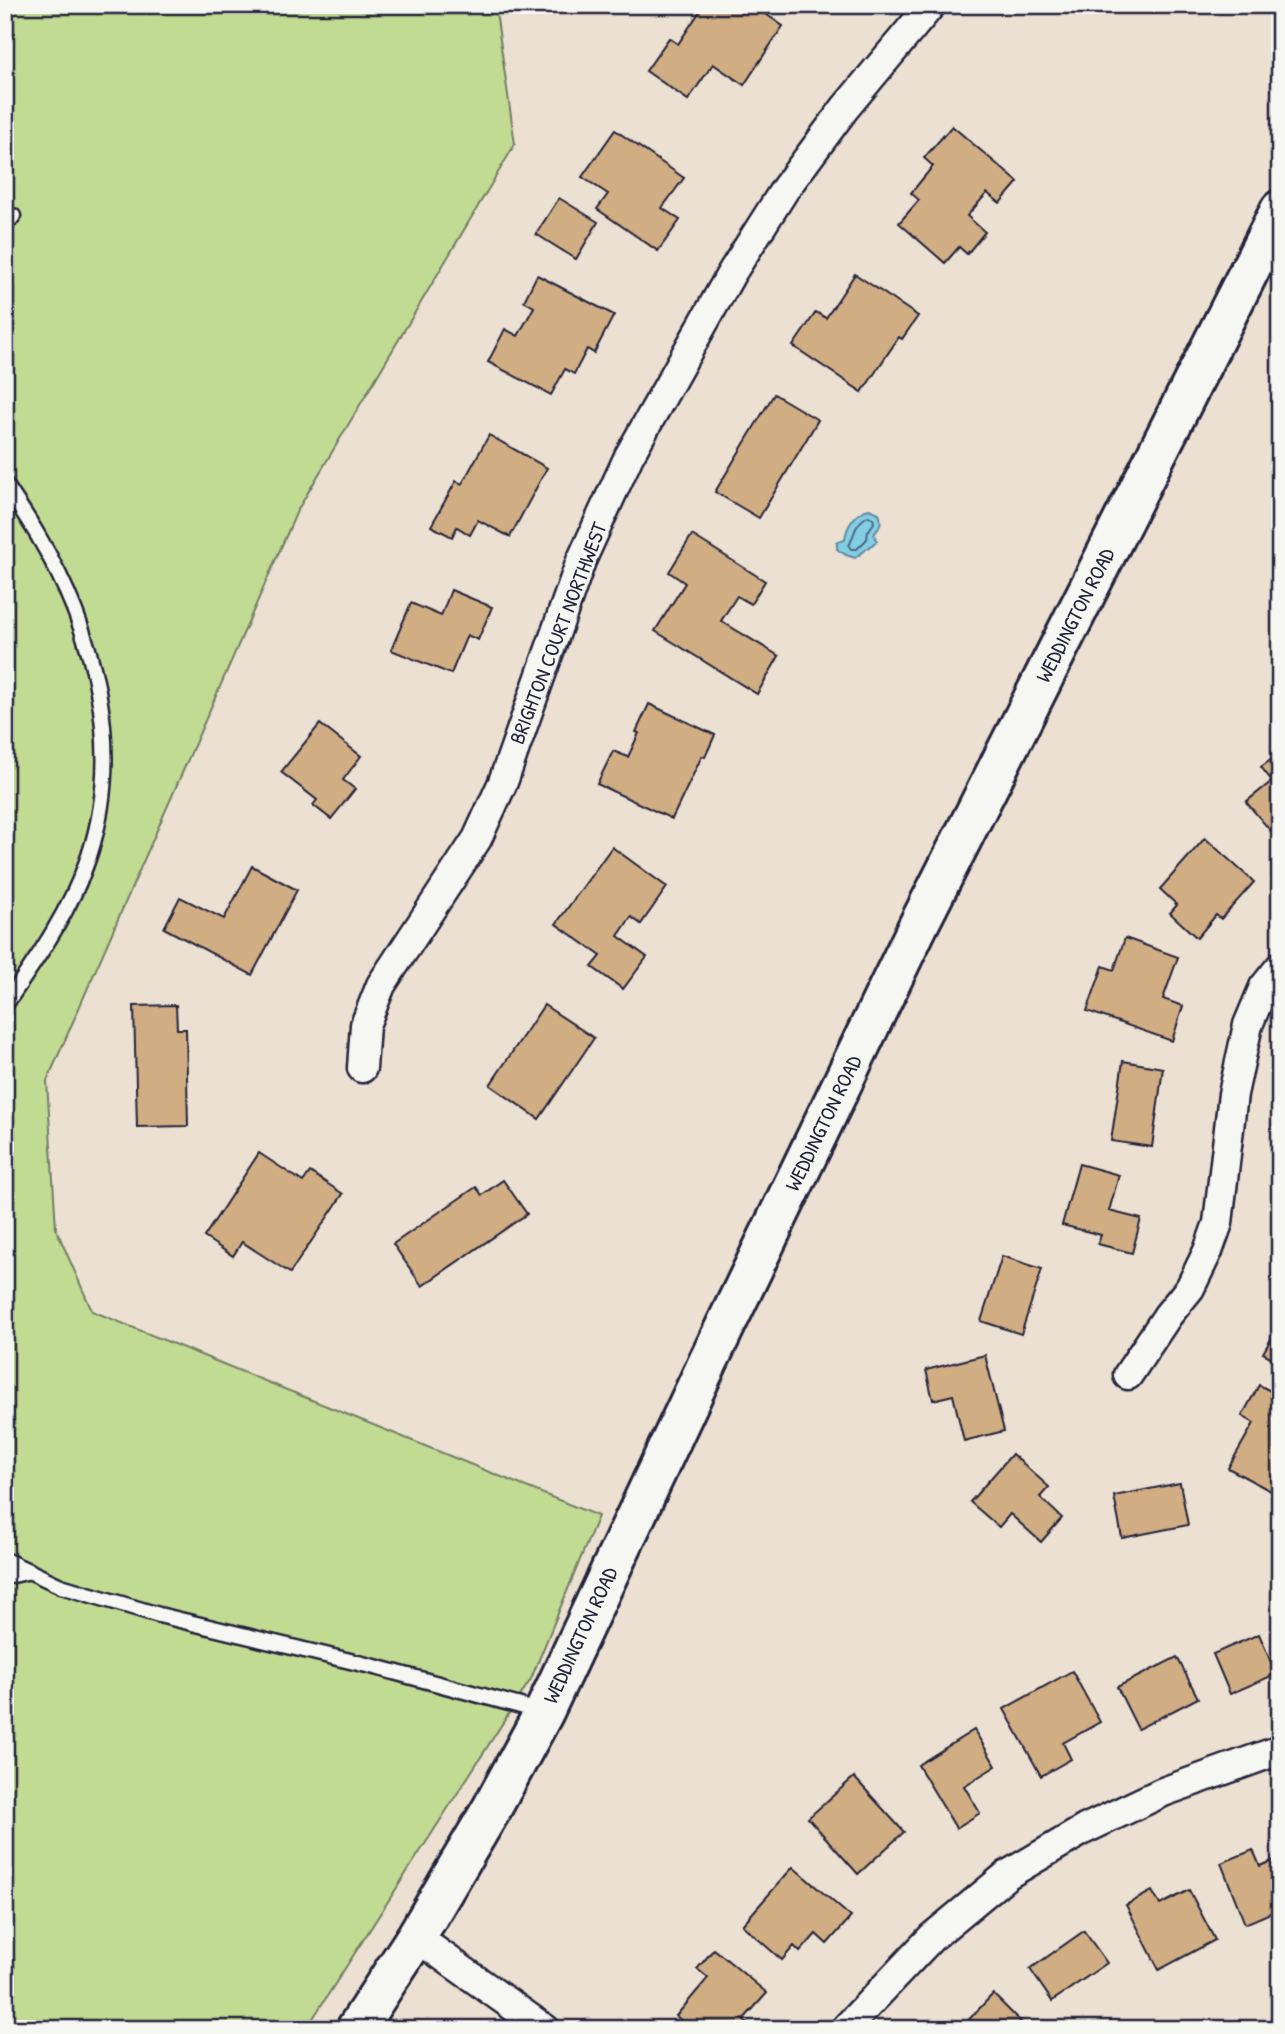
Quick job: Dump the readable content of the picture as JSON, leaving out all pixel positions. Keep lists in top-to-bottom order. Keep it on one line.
{"streets":{"main road":["WEDDINGTON ROAD"],"street":["BRIGHTON COURT NORTHWEST"]}}
